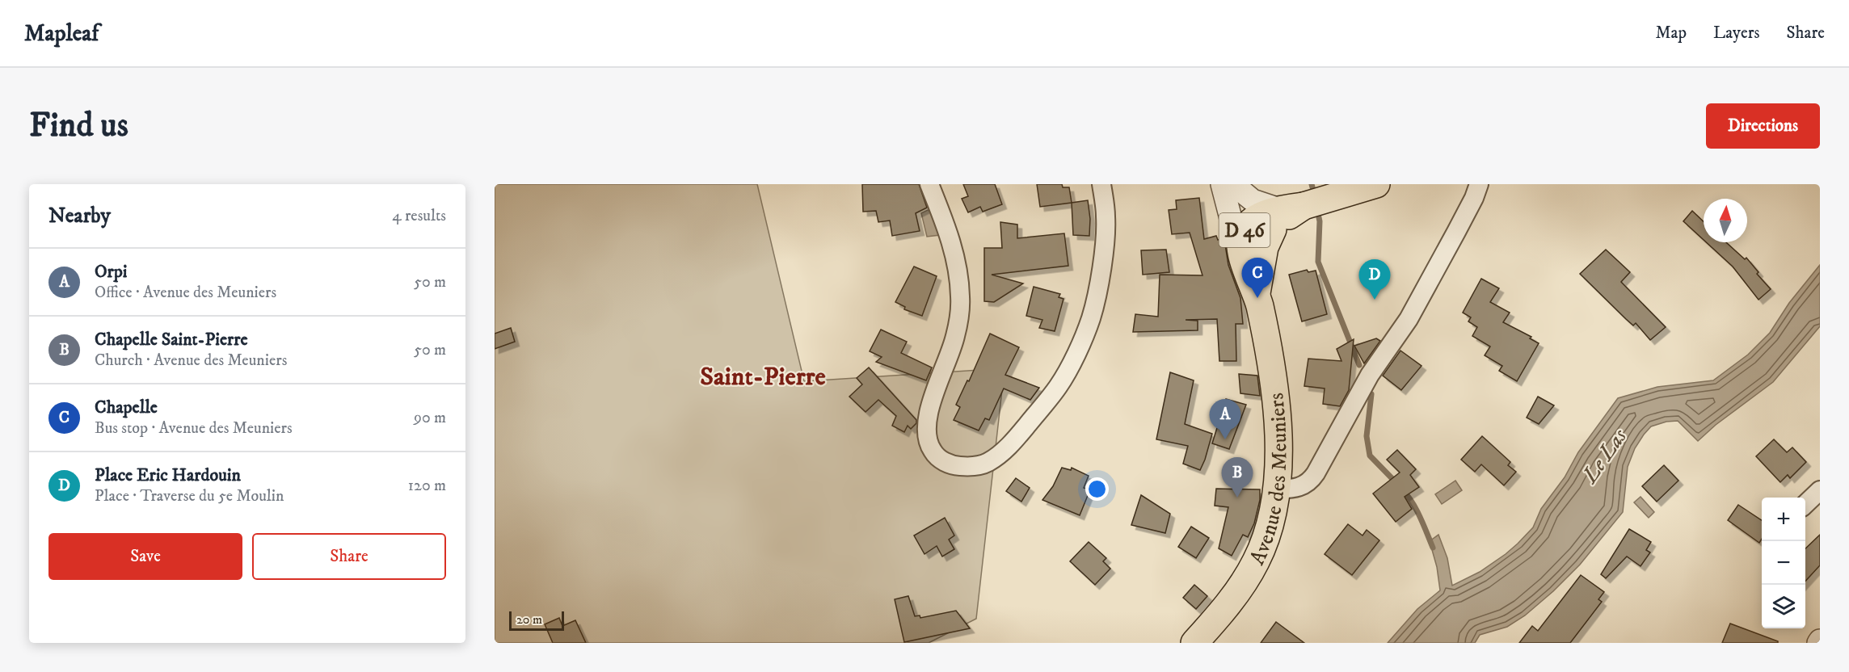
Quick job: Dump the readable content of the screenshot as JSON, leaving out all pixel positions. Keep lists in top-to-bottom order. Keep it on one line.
{"streets":{"main road":["D 46","Avenue des Meuniers"]},"crossings":[["D 46","Avenue des Meuniers"]],"districts":["Saint-Pierre"],"water":["Le Las"],"scale_bar":"20 m","north":"top","page":{"header":"Mapleaf","nav":["Map","Layers","Share"],"buttons":["Directions",["Save","Share"]],"title":"Find us","heading":["Nearby","4 results"],"list":[{"mark":"A","name":"Orpi","note":"Office · Avenue des Meuniers","value":"50 m"},{"mark":"B","name":"Chapelle Saint-Pierre","note":"Church · Avenue des Meuniers","value":"50 m"},{"mark":"C","name":"Chapelle","note":"Bus stop · Avenue des Meuniers","value":"90 m"},{"mark":"D","name":"Place Eric Hardouin","note":"Place · Traverse du 5e Moulin","value":"120 m"}],"pins":["C","D","A","B"],"map_buttons":["+","−"],"scale":"20 m"}}
